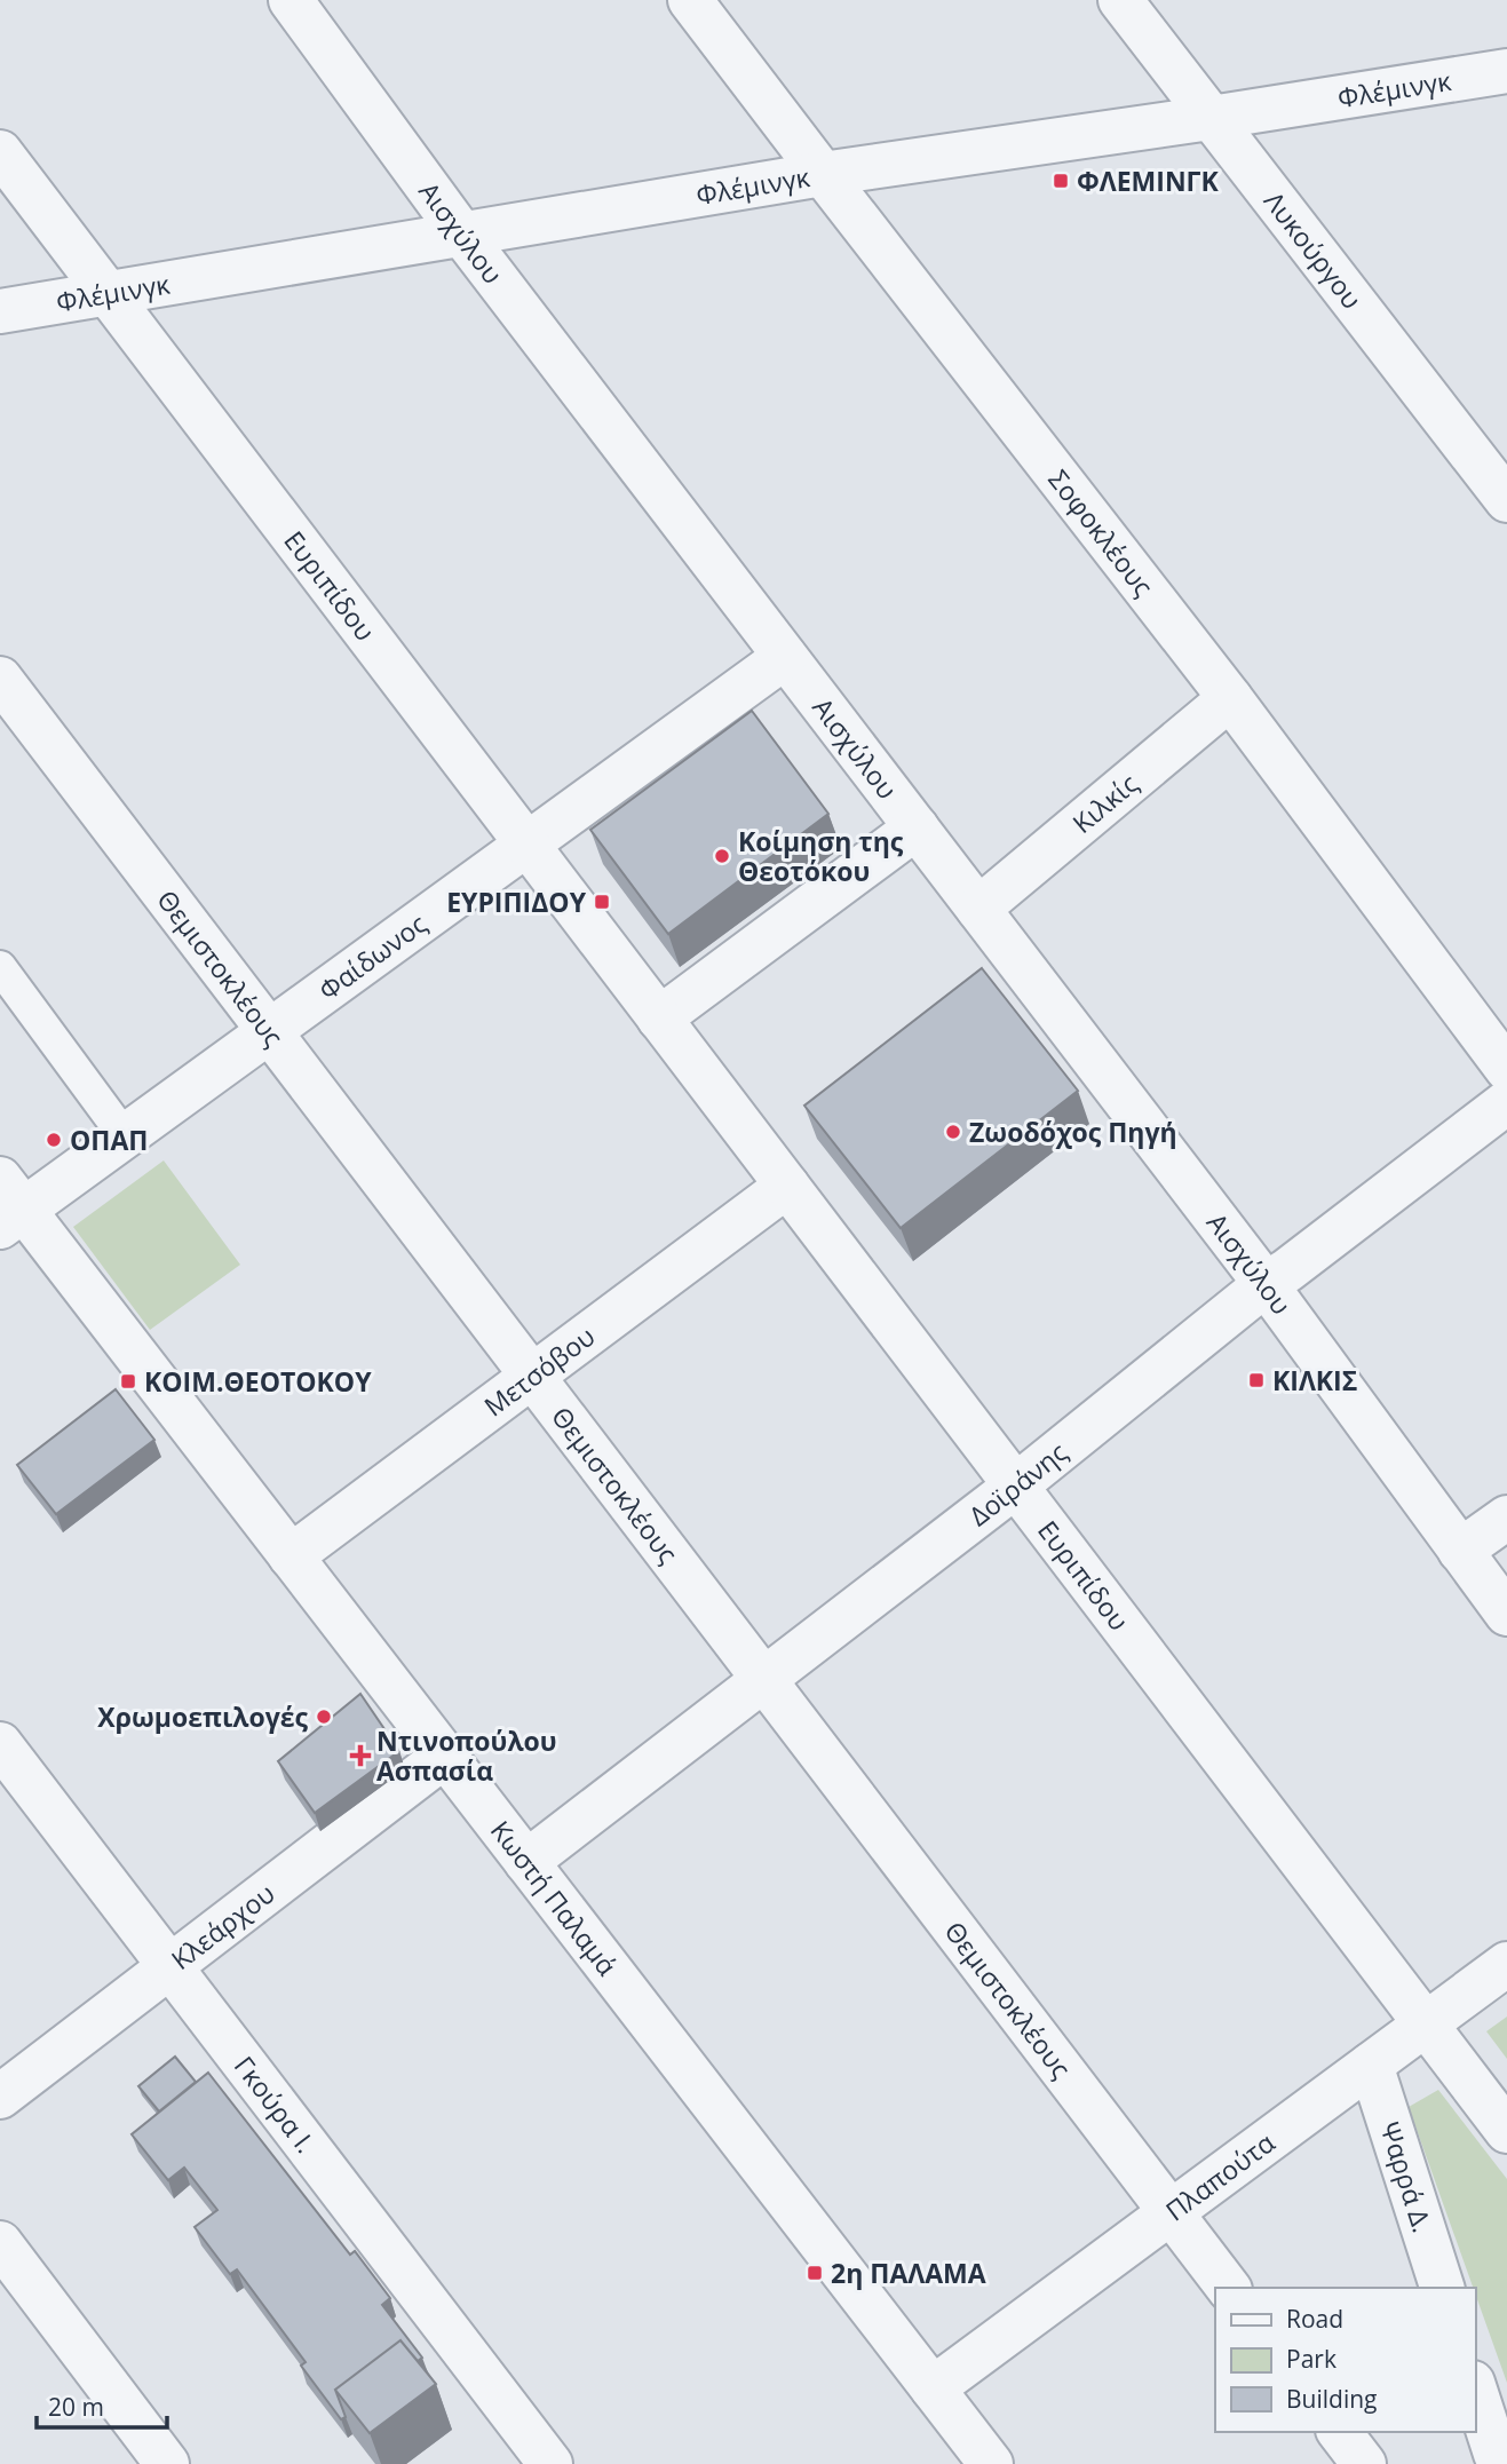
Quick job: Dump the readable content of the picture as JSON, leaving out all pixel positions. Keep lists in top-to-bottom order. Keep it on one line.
{"streets":{"street":["Φλέμινγκ","Αισχύλου","Λυκούργου","Σοφοκλέους","Ευριπίδου","Κιλκίς","Φαίδωνος","Θεμιστοκλέους","Μετσόβου","Δοϊράνης","Κωστή Παλαμά","Κλεάρχου","Γκούρα Ι.","Πλαπούτα","Ψαρρά Δ."]},"crossings":[["Φλέμινγκ","Αισχύλου"],["Φλέμινγκ","Λυκούργου"],["Φλέμινγκ","Σοφοκλέους"],["Φλέμινγκ","Ευριπίδου"],["Αισχύλου","Κιλκίς"],["Αισχύλου","Φαίδωνος"],["Αισχύλου","Δοϊράνης"],["Σοφοκλέους","Κιλκίς"],["Ευριπίδου","Φαίδωνος"],["Ευριπίδου","Μετσόβου"],["Ευριπίδου","Δοϊράνης"],["Ευριπίδου","Πλαπούτα"],["Φαίδωνος","Θεμιστοκλέους"],["Φαίδωνος","Κωστή Παλαμά"],["Θεμιστοκλέους","Μετσόβου"],["Θεμιστοκλέους","Δοϊράνης"],["Θεμιστοκλέους","Πλαπούτα"],["Μετσόβου","Κωστή Παλαμά"],["Δοϊράνης","Κωστή Παλαμά"],["Κωστή Παλαμά","Κλεάρχου"],["Κωστή Παλαμά","Πλαπούτα"],["Κλεάρχου","Γκούρα Ι."],["Πλαπούτα","Ψαρρά Δ."]],"places":{"transit":["ΦΛΕΜΙΝΓΚ","ΕΥΡΙΠΙΔΟΥ","ΚΙΛΚΙΣ","ΚΟΙΜ.ΘΕΟΤΟΚΟΥ","2η ΠΑΛΑΜΑ"],"other":["Κοίμηση της Θεοτόκου","Ζωοδόχος Πηγή","ΟΠΑΠ","Χρωμοεπιλογές"],"health":["Ντινοπούλου Ασπασία"]},"legend":["Road","Park","Building"],"scale_bar":"20 m"}
